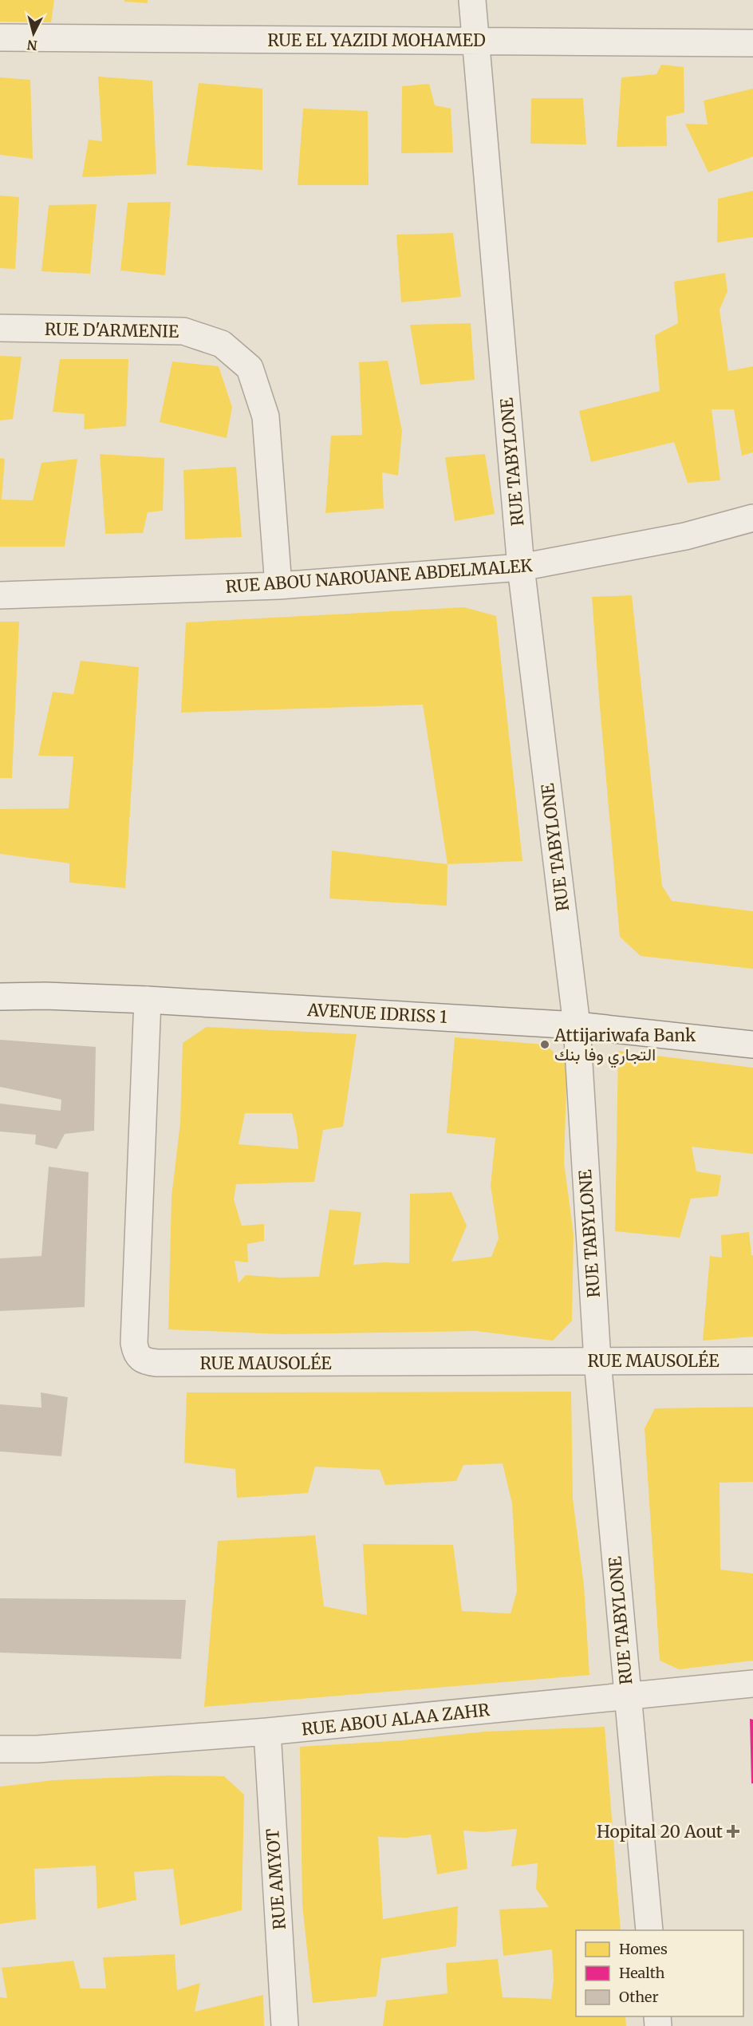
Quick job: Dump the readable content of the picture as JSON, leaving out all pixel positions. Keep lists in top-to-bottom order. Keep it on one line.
{"streets":{"street":["RUE EL YAZIDI MOHAMED","RUE D'ARMENIE","RUE TABYLONE","RUE ABOU NAROUANE ABDELMALEK","AVENUE IDRISS 1","RUE MAUSOLÉE","RUE ABOU ALAA ZAHR","RUE AMYOT"]},"crossings":[["RUE EL YAZIDI MOHAMED","RUE TABYLONE"],["RUE D'ARMENIE","RUE ABOU NAROUANE ABDELMALEK"],["RUE TABYLONE","RUE ABOU NAROUANE ABDELMALEK"],["RUE TABYLONE","AVENUE IDRISS 1"],["RUE TABYLONE","RUE MAUSOLÉE"],["RUE TABYLONE","RUE ABOU ALAA ZAHR"],["AVENUE IDRISS 1","RUE MAUSOLÉE"],["RUE ABOU ALAA ZAHR","RUE AMYOT"]],"places":{"other":["Attijariwafa Bank التجاري وفا بنك"],"health":["Hopital 20 Aout"]},"legend":["Homes","Health","Other"],"north":"bottom"}
